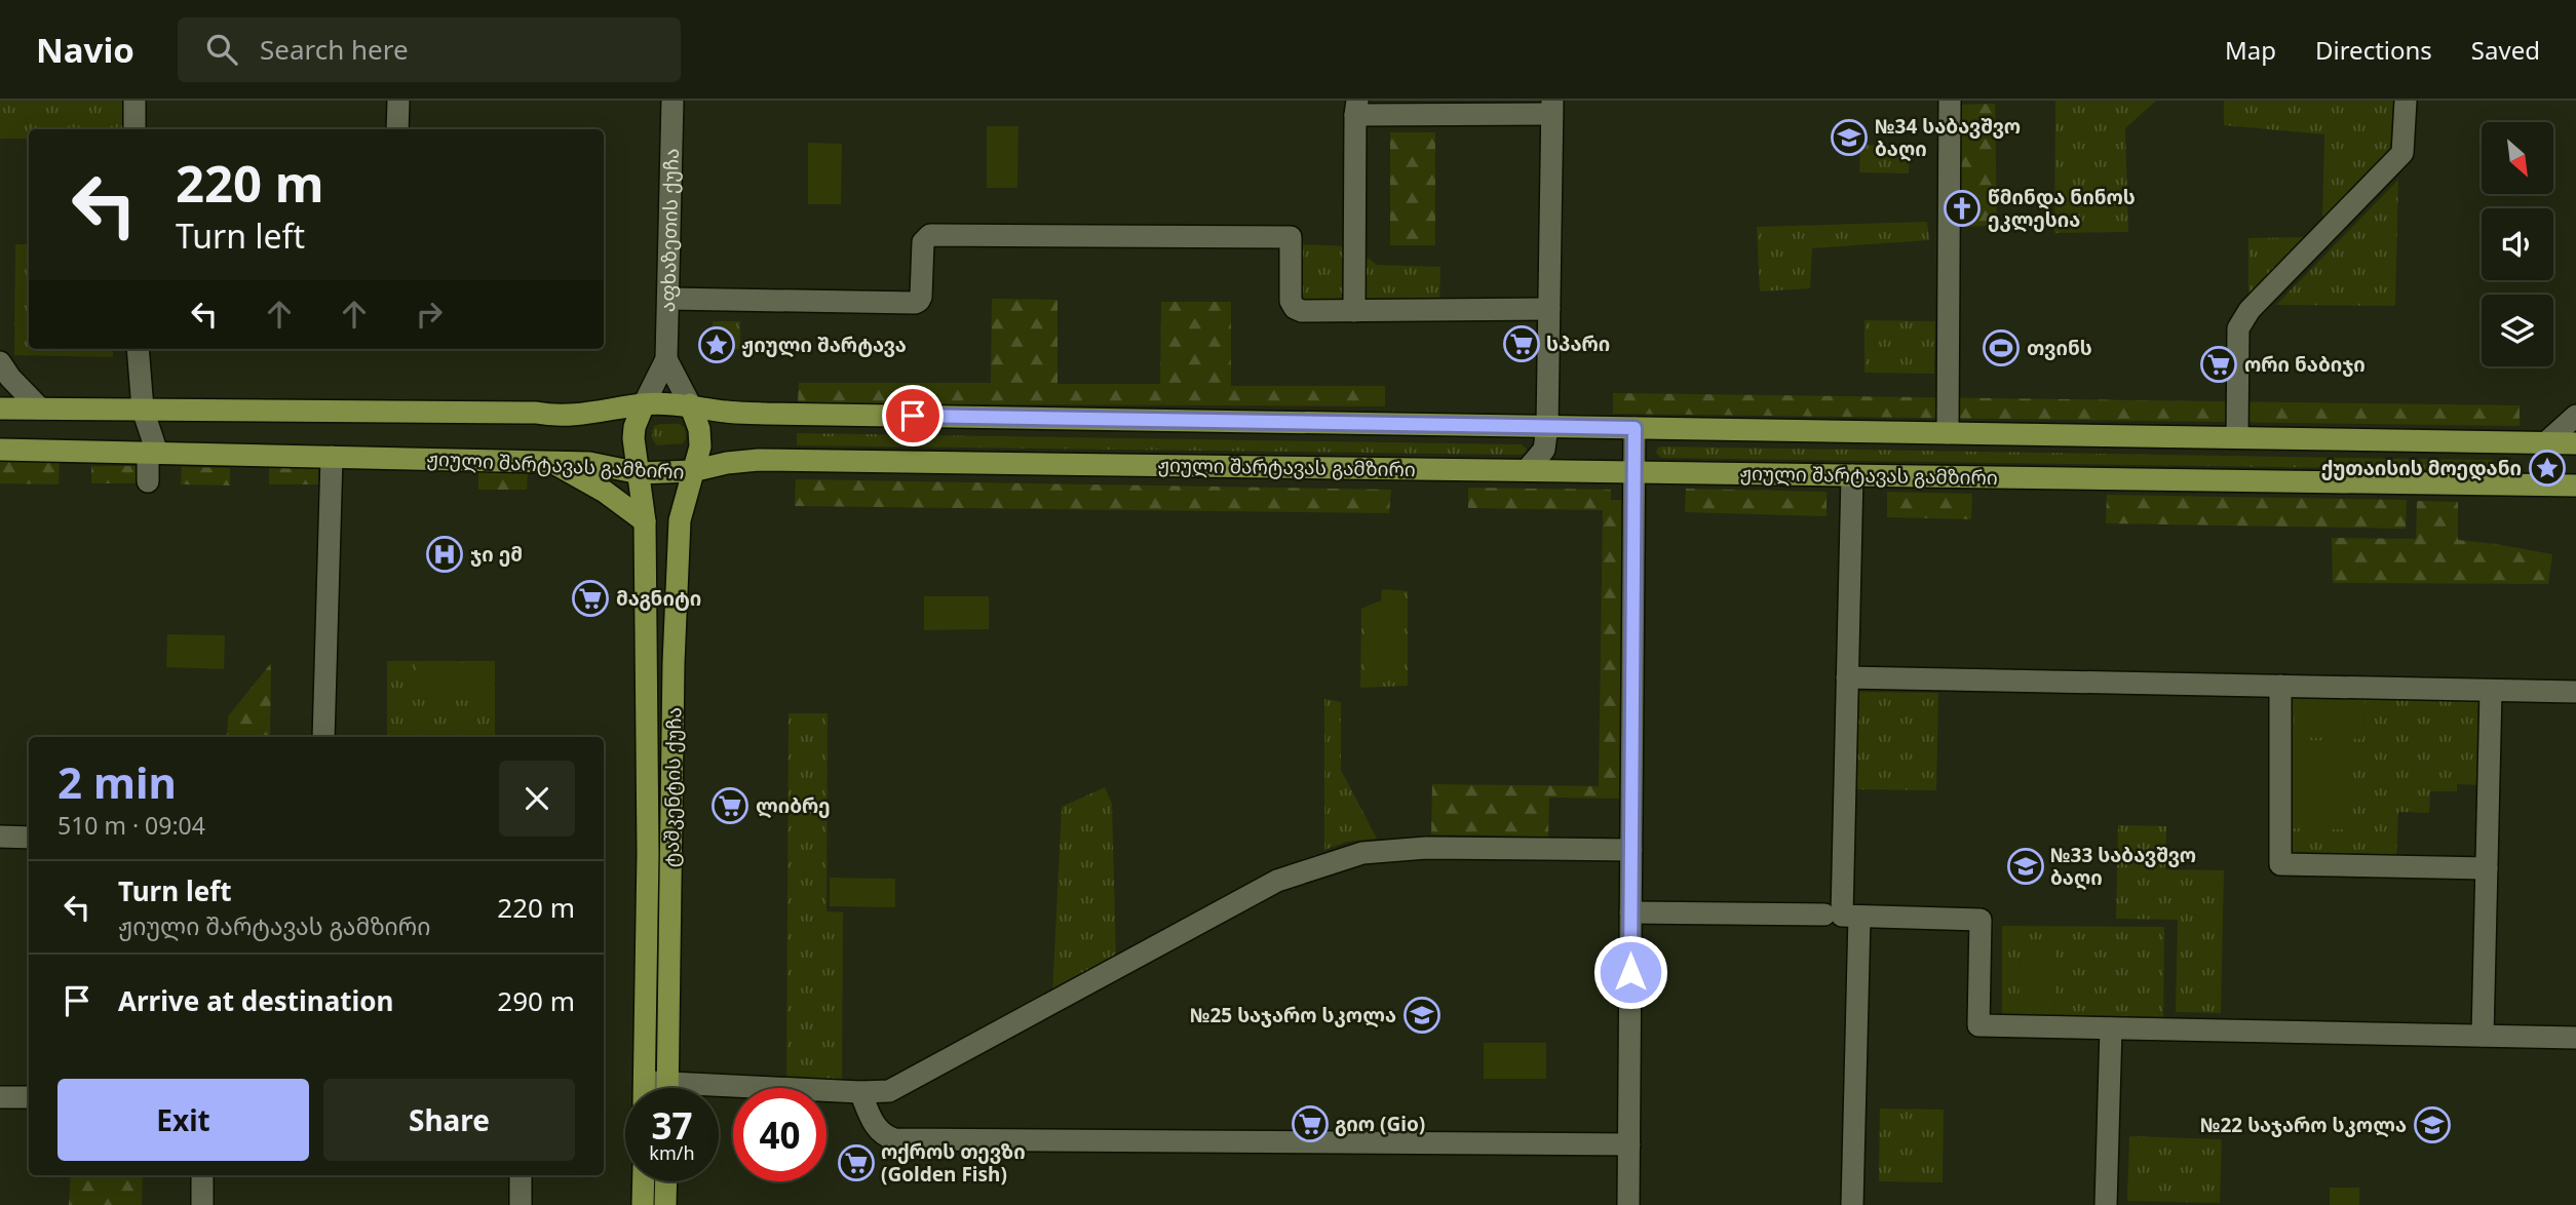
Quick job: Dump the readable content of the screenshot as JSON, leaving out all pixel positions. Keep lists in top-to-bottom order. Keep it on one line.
{"streets":{"main road":["ჟიული შარტავას გამზირი","ტაშკენტის ქუჩა"],"street":["აფხაზეთის ქუჩა"]},"crossings":[["აფხაზეთის ქუჩა","ჟიული შარტავას გამზირი"],["აფხაზეთის ქუჩა","ტაშკენტის ქუჩა"],["ჟიული შარტავას გამზირი","ტაშკენტის ქუჩა"]],"places":{"school or university":["№34 საბავშვო ბაღი","№33 საბავშვო ბაღი","№25 საჯარო სკოლა","№22 საჯარო სკოლა"],"church":["წმინდა ნინოს ეკლესია"],"supermarket":["სპარი","ორი ნაბიჯი","მაგნიტი","ლიბრე","გიო (Gio)","ოქროს თევზი (Golden Fish)"],"place":["ჟიული შარტავა","ქუთაისის მოედანი"],"sports":["თვინს"],"hospital":["ჯი ემ"]},"north":"bottom right","page":{"header":"Navio","search":"Search here","nav":["Map","Directions","Saved"],"turn":["220 m","Turn left"],"heading":["2 min","510 m · 09:04"],"list":[{"name":"Turn left","note":"ჟიული შარტავას გამზირი","value":"220 m"},{"name":"Arrive at destination","value":"290 m"}],"buttons":["Exit","Share"],"speed":"37 km/h","limit":"40"}}
